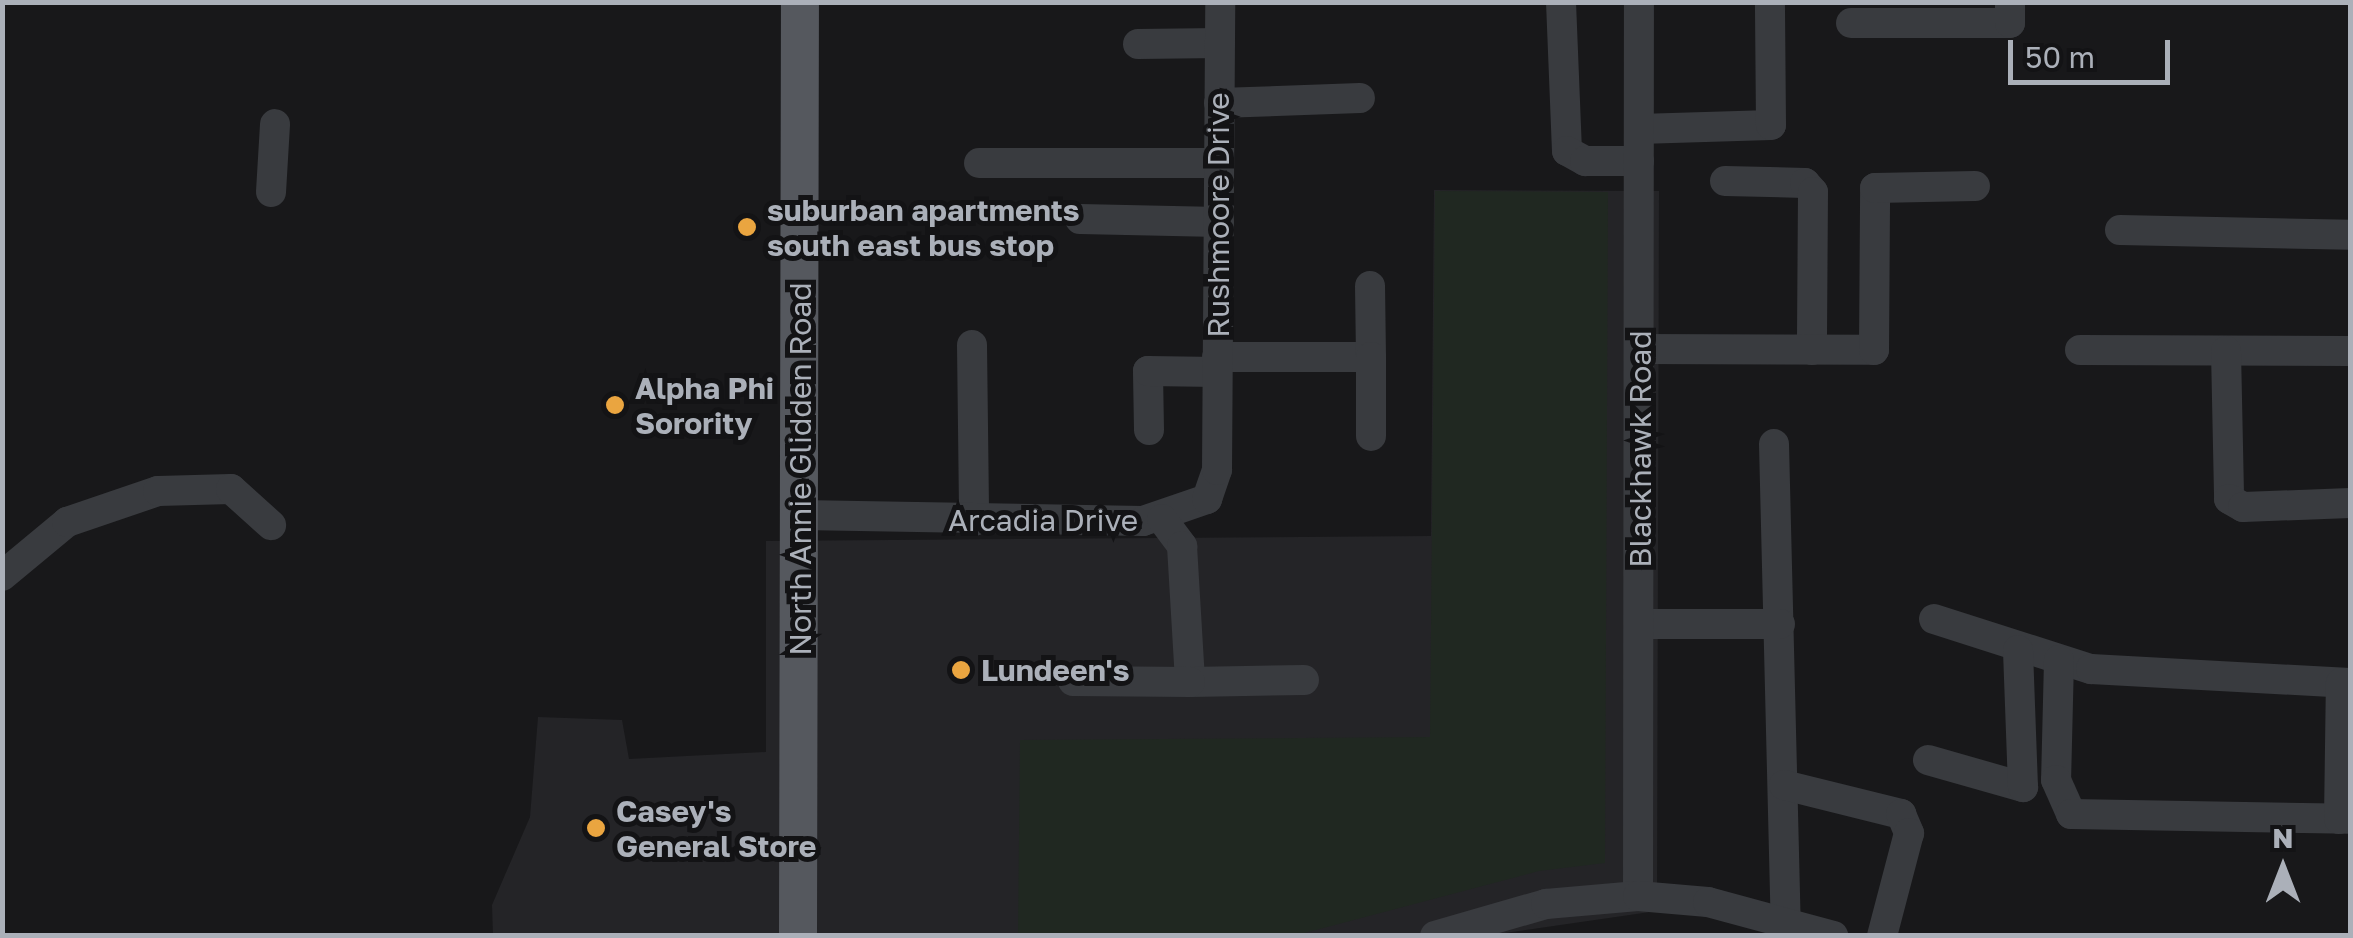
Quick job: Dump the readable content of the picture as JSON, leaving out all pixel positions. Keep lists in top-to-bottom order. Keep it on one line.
{"streets":{"main road":["North Annie Glidden Road"],"street":["Rushmoore Drive","Blackhawk Road","Arcadia Drive"]},"crossings":[["Rushmoore Drive","Arcadia Drive"],["North Annie Glidden Road","Arcadia Drive"]],"places":["suburban apartments south east bus stop","Alpha Phi Sorority","Lundeen's","Casey's General Store"],"scale_bar":"50 m","north":"top"}
